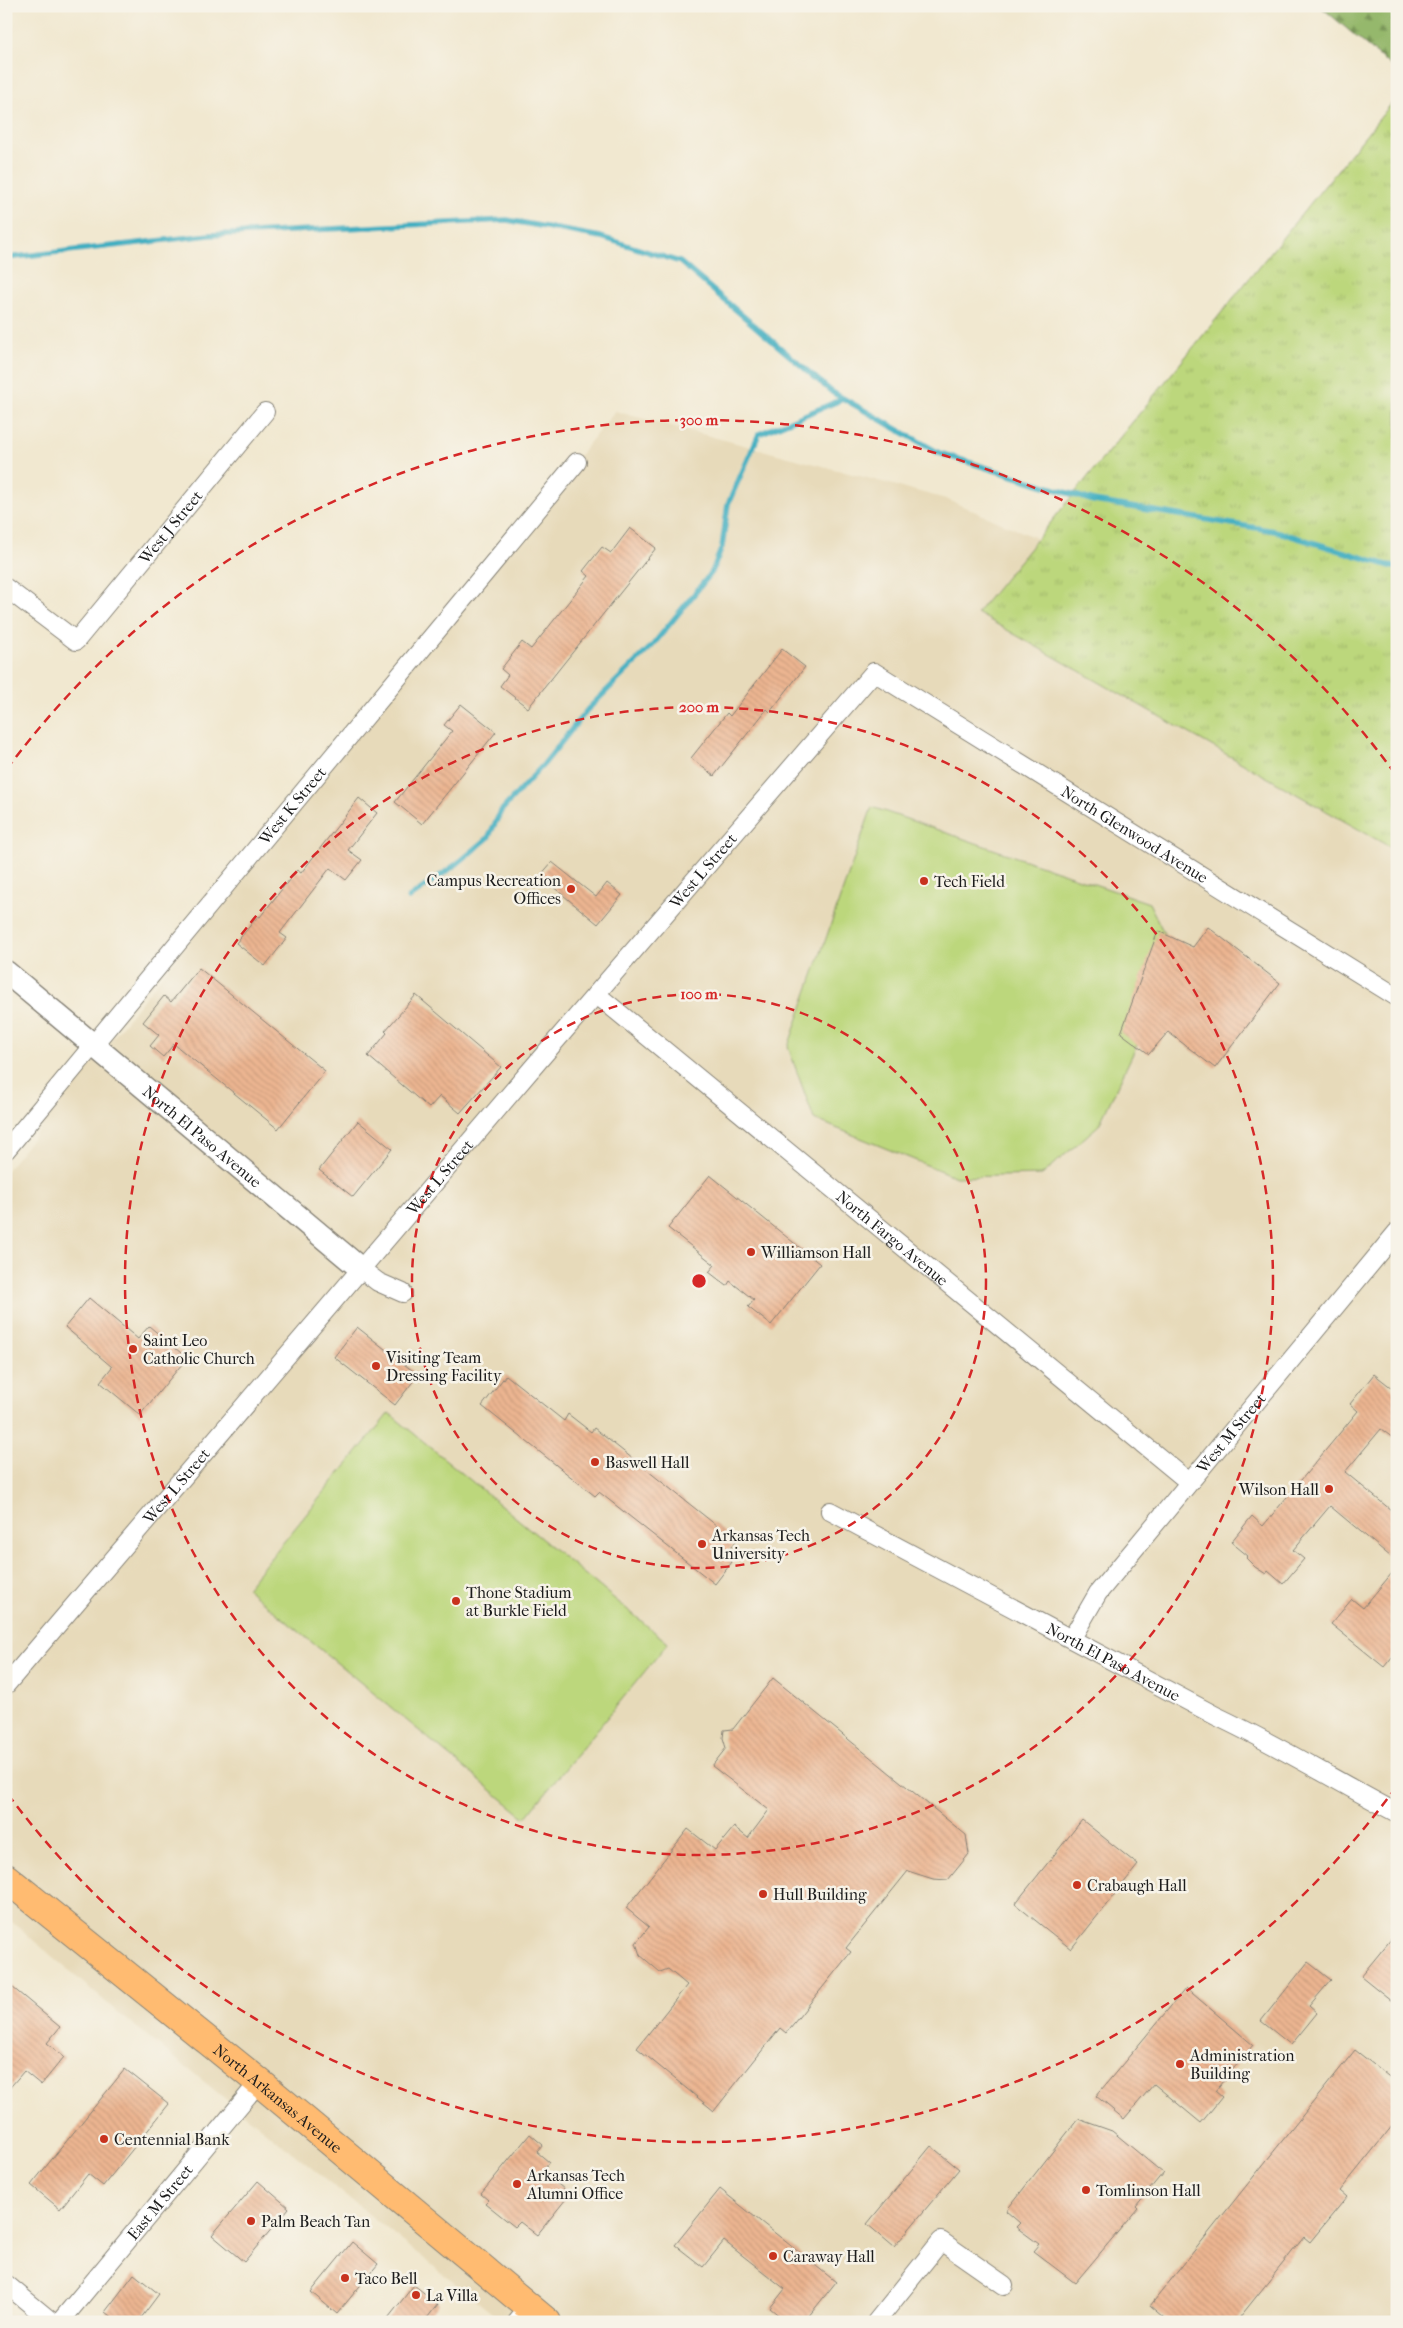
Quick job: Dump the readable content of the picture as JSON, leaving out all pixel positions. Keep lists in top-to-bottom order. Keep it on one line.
{"streets":{"highway":["North Arkansas Avenue"],"street":["West J Street","West K Street","North Glenwood Avenue","West L Street","North El Paso Avenue","North Fargo Avenue","West M Street","East M Street"]},"crossings":[["West K Street","North El Paso Avenue"],["North Glenwood Avenue","West L Street"],["West L Street","North El Paso Avenue"],["West L Street","North Fargo Avenue"],["North El Paso Avenue","West M Street"],["North Fargo Avenue","West M Street"],["North Arkansas Avenue","East M Street"]],"places":["Tech Field","Campus Recreation Offices","Williamson Hall","Saint Leo Catholic Church","Visiting Team Dressing Facility","Baswell Hall","Wilson Hall","Arkansas Tech University","Thone Stadium at Burkle Field","Crabaugh Hall","Hull Building","Administration Building","Centennial Bank","Arkansas Tech Alumni Office","Tomlinson Hall","Palm Beach Tan","Caraway Hall","Taco Bell","La Villa"],"rings":["300 m","200 m","100 m"]}
